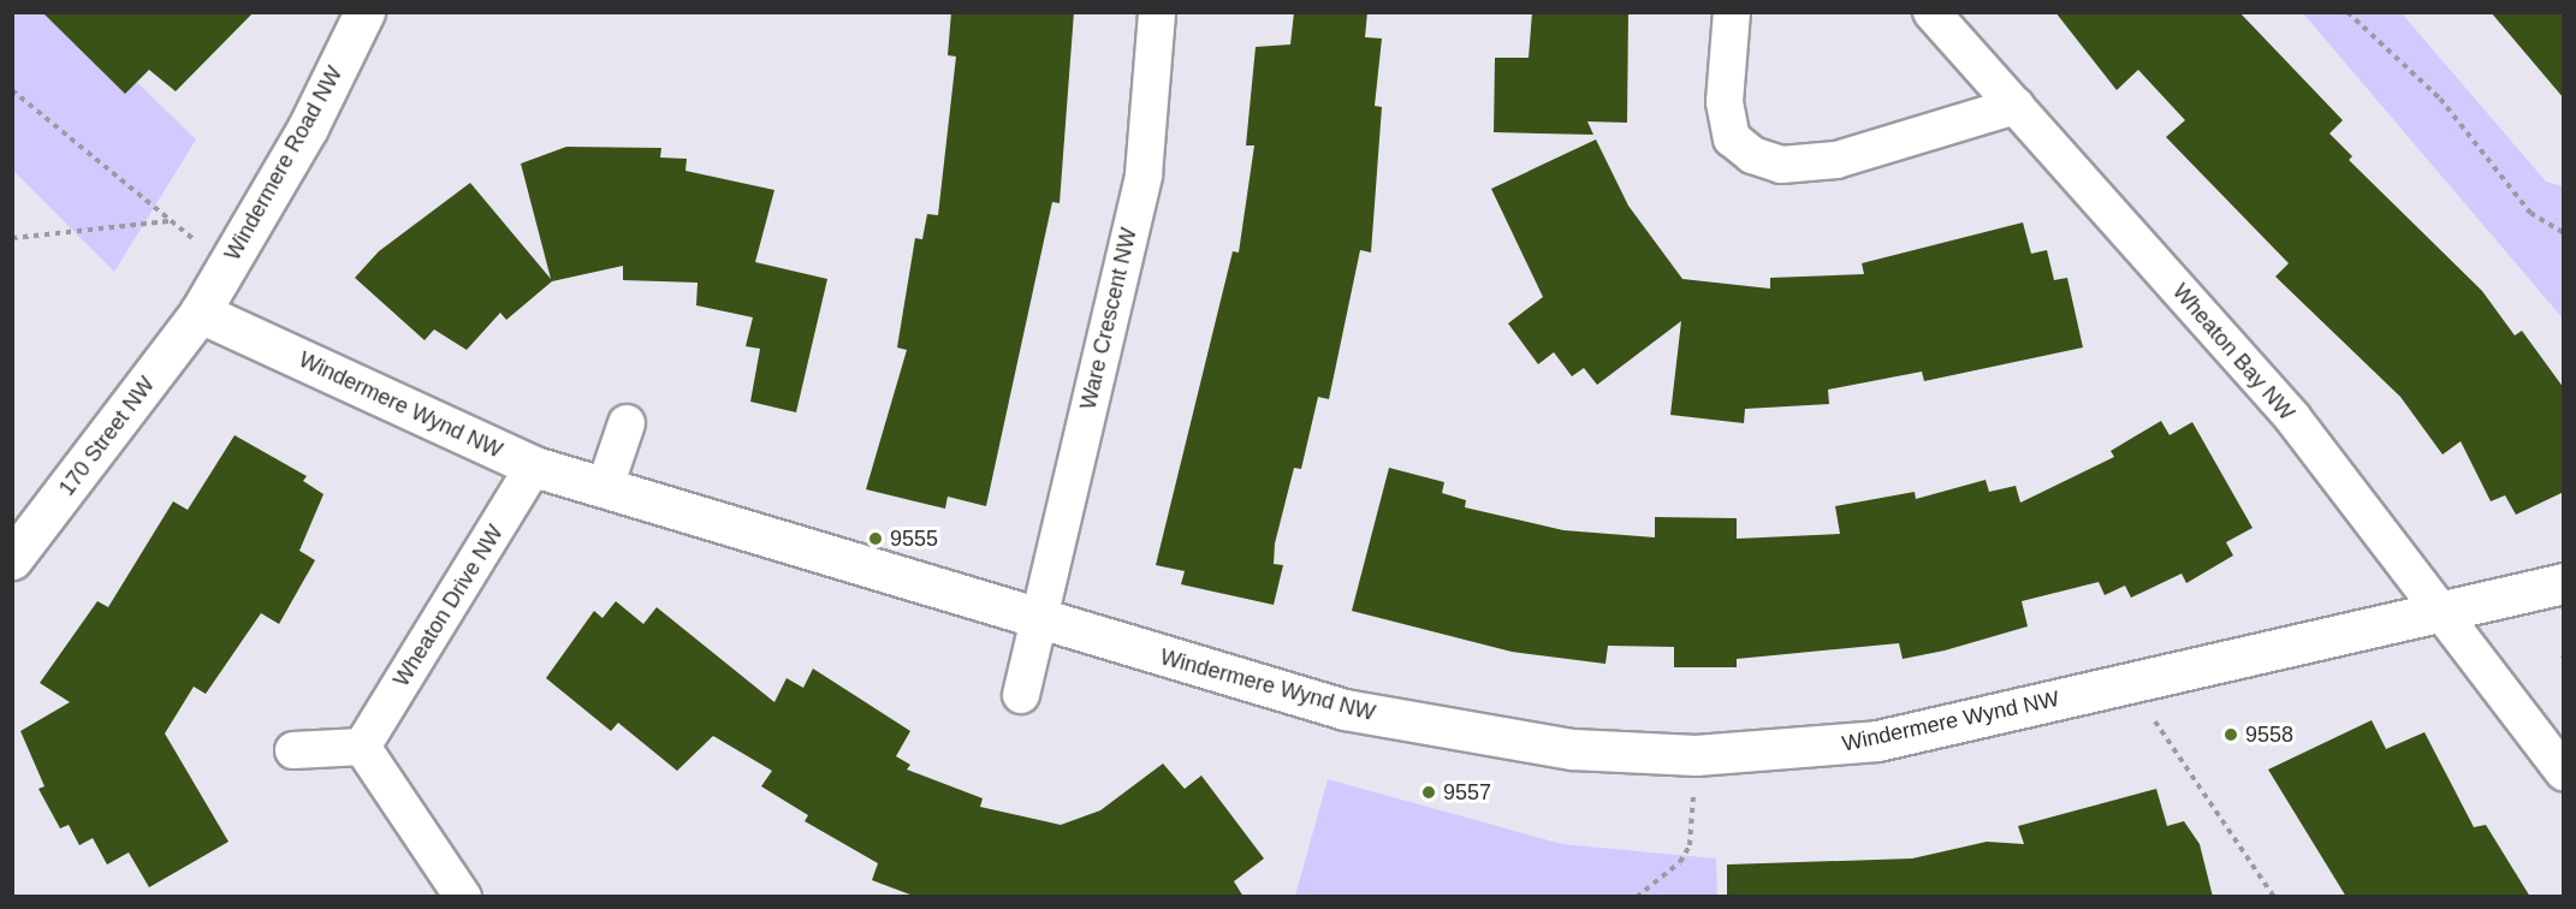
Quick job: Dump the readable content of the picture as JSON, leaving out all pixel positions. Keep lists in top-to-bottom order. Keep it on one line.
{"streets":{"street":["Windermere Road NW","Ware Crescent NW","Wheaton Bay NW","Windermere Wynd NW","170 Street NW","Wheaton Drive NW"]},"crossings":[["Windermere Road NW","Windermere Wynd NW"],["Windermere Road NW","170 Street NW"],["Ware Crescent NW","Windermere Wynd NW"],["Wheaton Bay NW","Windermere Wynd NW"],["Windermere Wynd NW","170 Street NW"],["Windermere Wynd NW","Wheaton Drive NW"]],"places":["9555","9558","9557"]}
